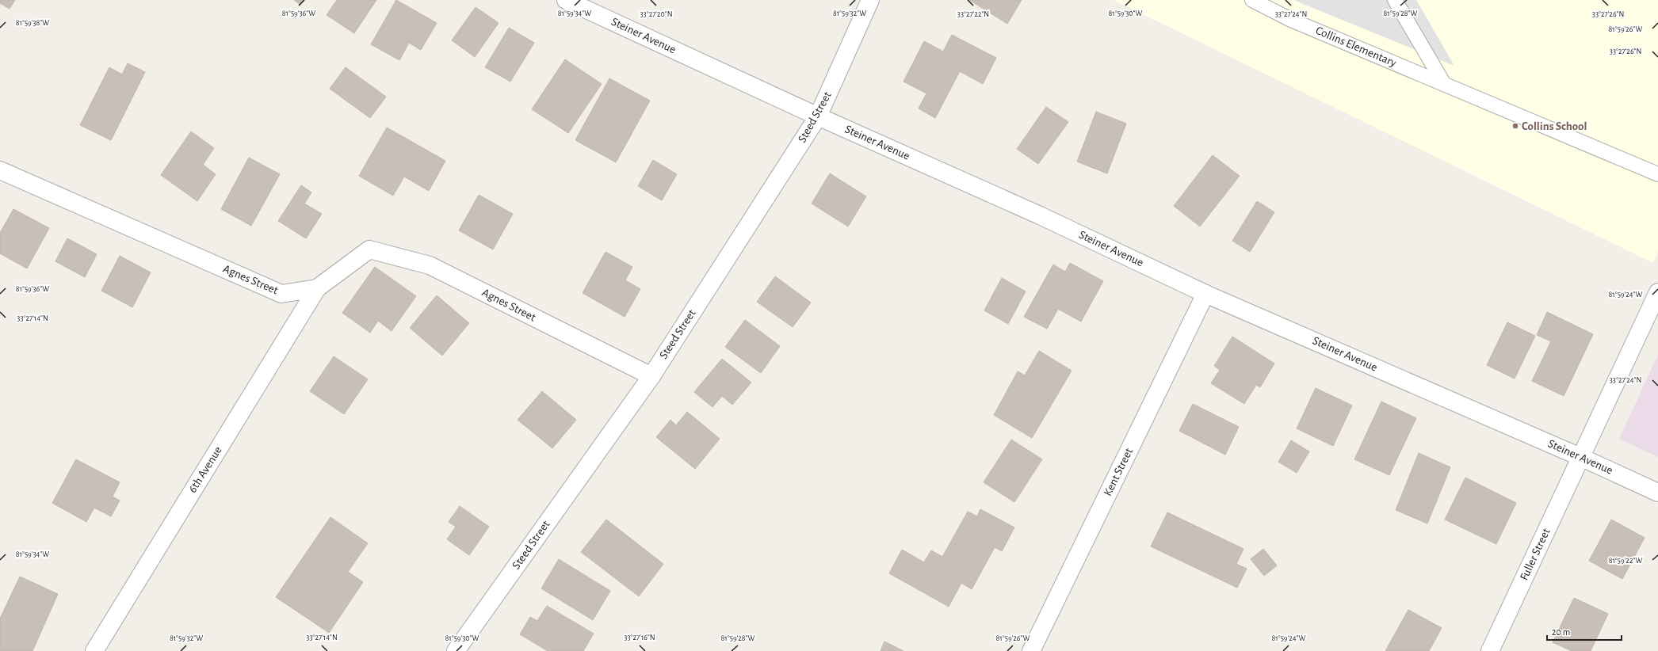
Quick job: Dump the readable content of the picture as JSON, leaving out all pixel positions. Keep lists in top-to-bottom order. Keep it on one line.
{"streets":{"street":["Steiner Avenue","Steed Street","Agnes Street","6th Avenue","Kent Street","Fuller Street"],"lane":["Collins Elementary"]},"crossings":[["Steiner Avenue","Steed Street"],["Steiner Avenue","Kent Street"],["Steiner Avenue","Fuller Street"],["Steed Street","Agnes Street"],["Agnes Street","6th Avenue"]],"places":["Collins School"],"scale_bar":"20 m","coordinates":["81°59'36\"W","81°59'34\"W","81°59'32\"W","81°59'30\"W","81°59'28\"W","33°27'20\"N","33°27'22\"N","33°27'24\"N","33°27'26\"N","81°59'38\"W","81°59'26\"W","81°59'24\"W","33°27'14\"N","81°59'22\"W","33°27'16\"N"]}
